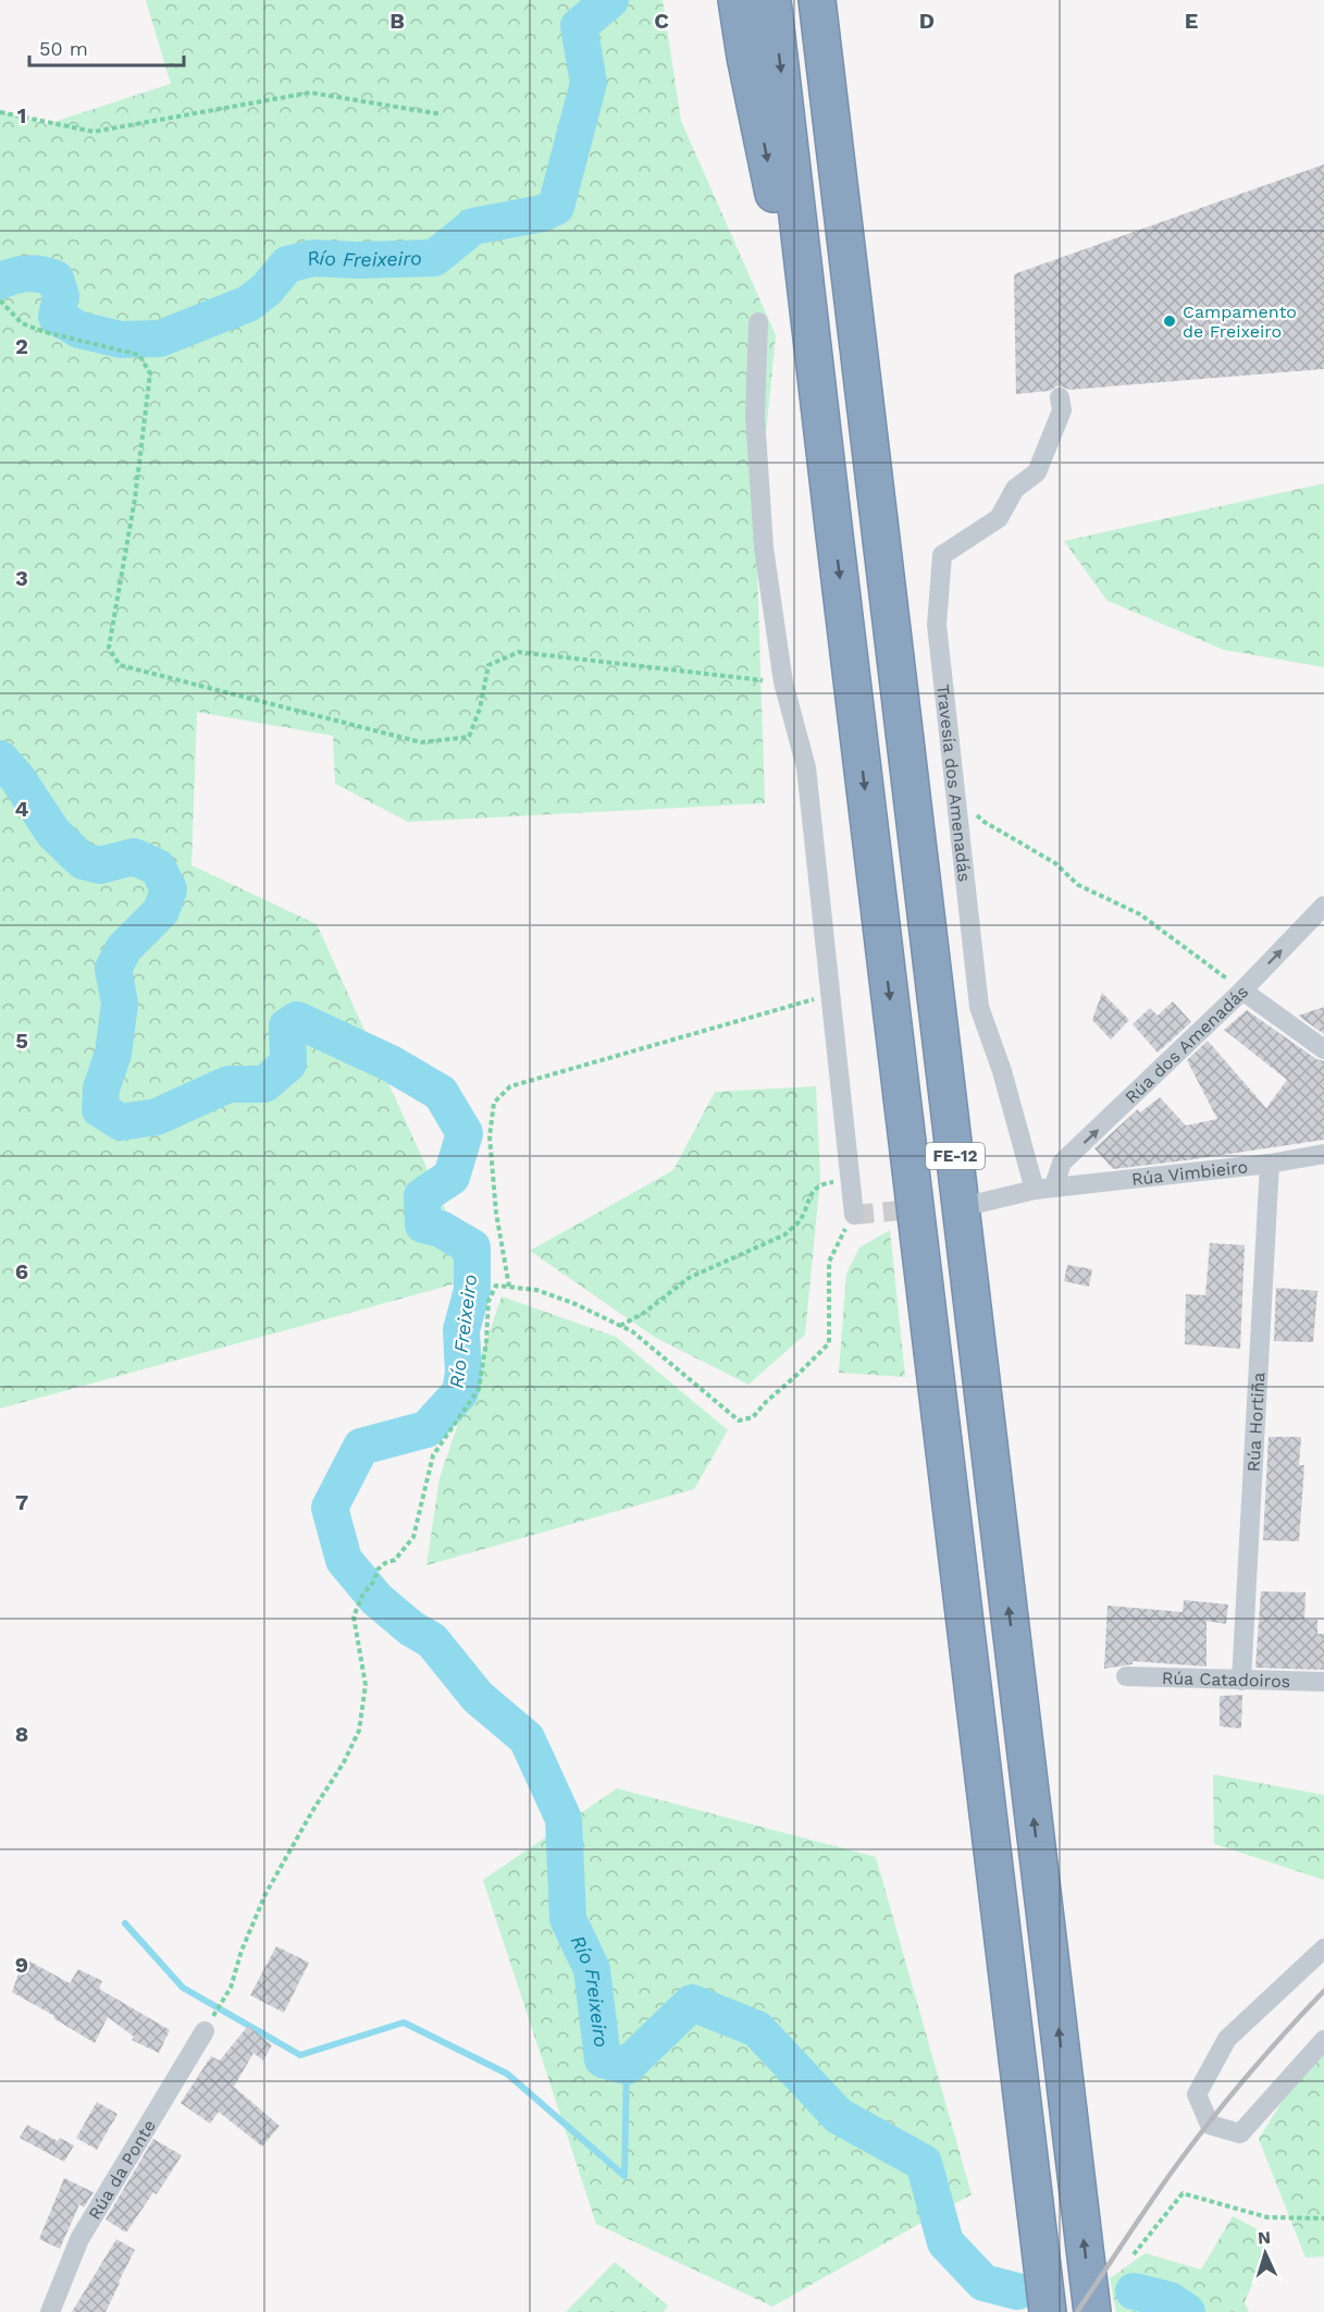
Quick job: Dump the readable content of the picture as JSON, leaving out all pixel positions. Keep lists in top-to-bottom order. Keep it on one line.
{"streets":{"highway":["FE-12"],"street":["Travesía dos Amenadás","Rúa dos Amenadás","Rúa Vimbieiro","Rúa Hortiña","Rúa Catadoiros","Rúa da Ponte"]},"crossings":[["Travesía dos Amenadás","Rúa dos Amenadás"],["Travesía dos Amenadás","Rúa Vimbieiro"],["Rúa dos Amenadás","Rúa Vimbieiro"],["Rúa Vimbieiro","Rúa Hortiña"],["Rúa Hortiña","Rúa Catadoiros"]],"one_way":["Rúa dos Amenadás"],"water":["Río Freixeiro"],"places":["Campamento de Freixeiro"],"scale_bar":"50 m","north":"top","grid":{"columns":["B","C","D","E"],"rows":["1","2","3","4","5","6","7","8","9"]}}
